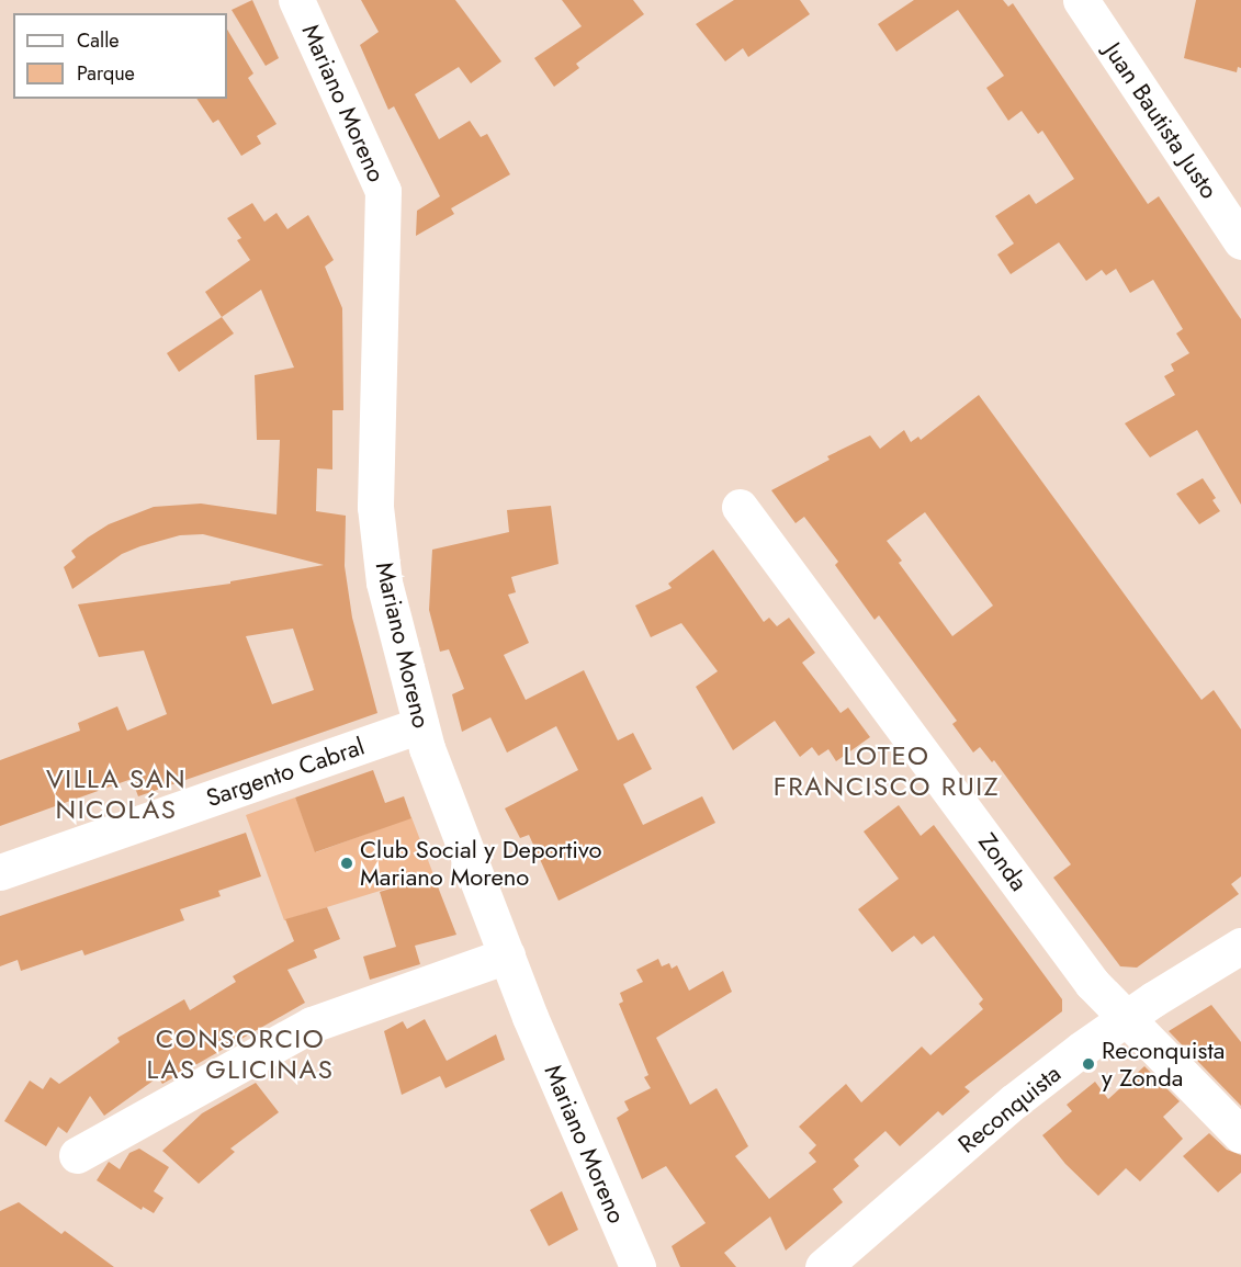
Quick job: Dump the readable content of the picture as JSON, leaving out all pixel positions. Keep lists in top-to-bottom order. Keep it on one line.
{"streets":{"street":["Mariano Moreno","Juan Bautista Justo","Sargento Cabral","Zonda","Reconquista"]},"crossings":[["Mariano Moreno","Sargento Cabral"],["Zonda","Reconquista"]],"districts":["LOTEO FRANCISCO RUIZ","VILLA SAN NICOLÁS","CONSORCIO LAS GLICINAS"],"places":["Club Social y Deportivo Mariano Moreno","Reconquista y Zonda"],"legend":["Calle","Parque"]}
